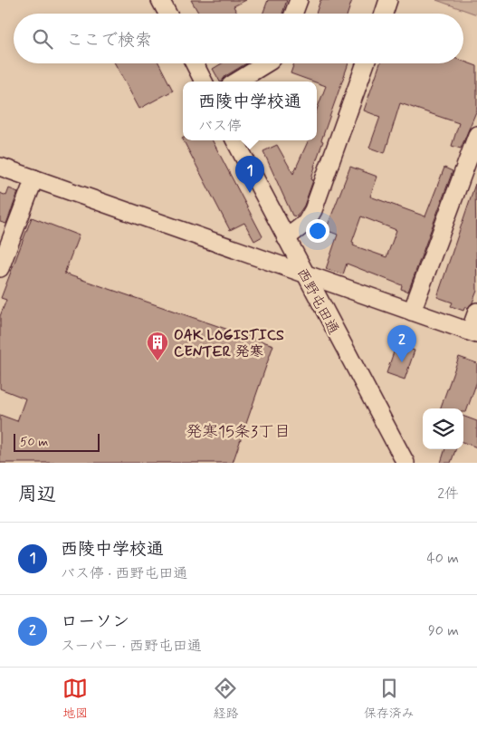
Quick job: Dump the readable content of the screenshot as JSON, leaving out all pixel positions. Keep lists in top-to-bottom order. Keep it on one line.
{"streets":{"street":["西野屯田通"]},"districts":["発寒15条3丁目"],"places":{"building":["OAK LOGISTICS CENTER 発寒"]},"scale_bar":"50 m","page":{"search":"ここで検索","popup":["西陵中学校通","バス停"],"pins":["1","2"],"scale":"50 m","heading":["周辺","2件"],"list":[{"mark":"1","name":"西陵中学校通","note":"バス停 · 西野屯田通","value":"40 m"},{"mark":"2","name":"ローソン","note":"スーパー · 西野屯田通","value":"90 m"}],"nav":["地図","経路","保存済み"]}}
